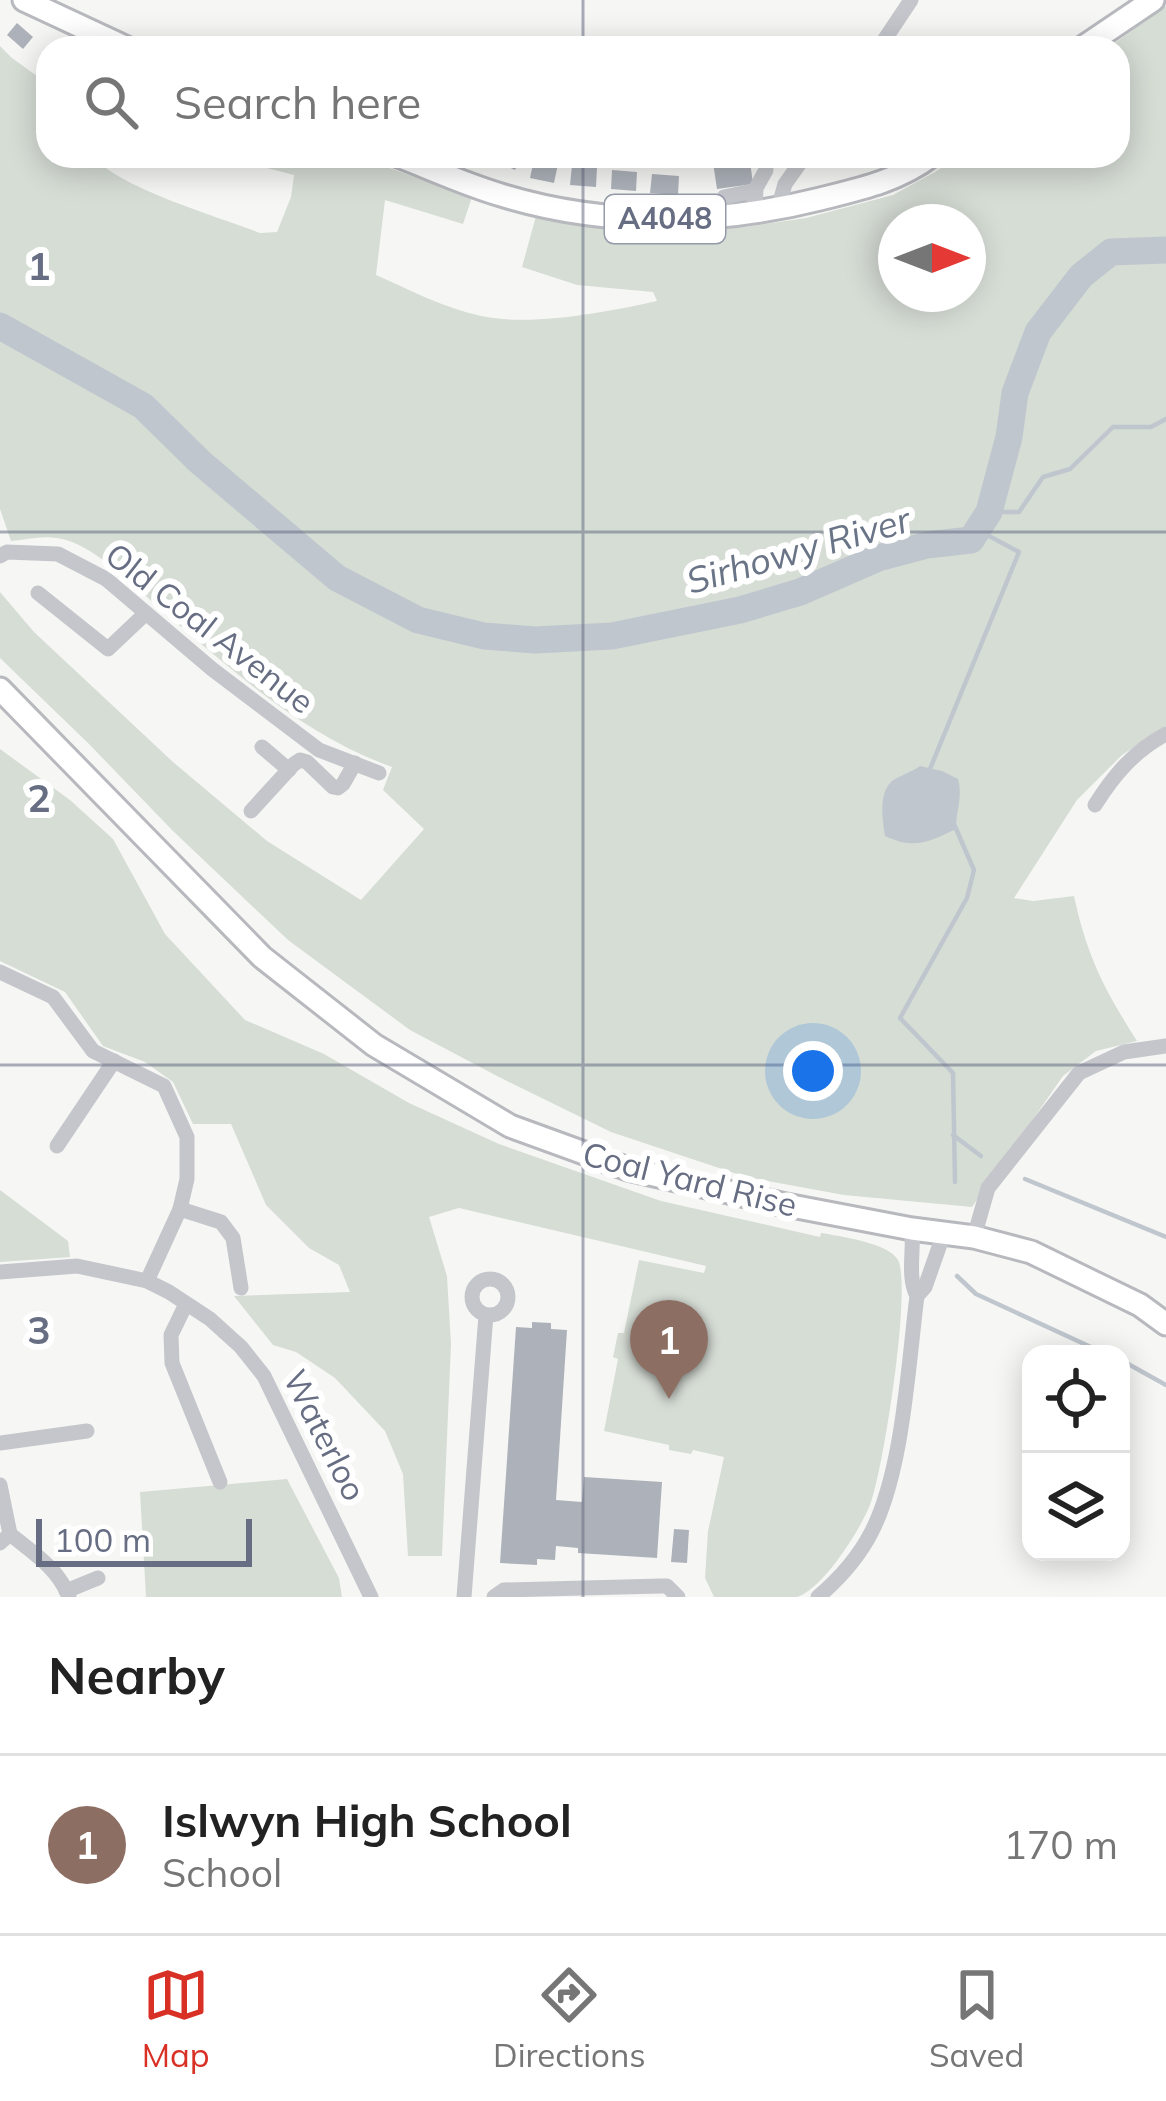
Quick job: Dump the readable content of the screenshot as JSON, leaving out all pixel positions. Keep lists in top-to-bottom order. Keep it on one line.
{"streets":{"main road":["A4048","Coal Yard Rise"],"street":["Old Coal Avenue","Waterloo"]},"water":["Sirhowy River"],"scale_bar":"100 m","north":"right","page":{"search":"Search here","pins":"1","scale":"100 m","heading":"Nearby","list":[{"mark":"1","name":"Islwyn High School","note":"School","value":"170 m"}],"nav":["Map","Directions","Saved"]},"grid":{"rows":["1","2","3"]}}
